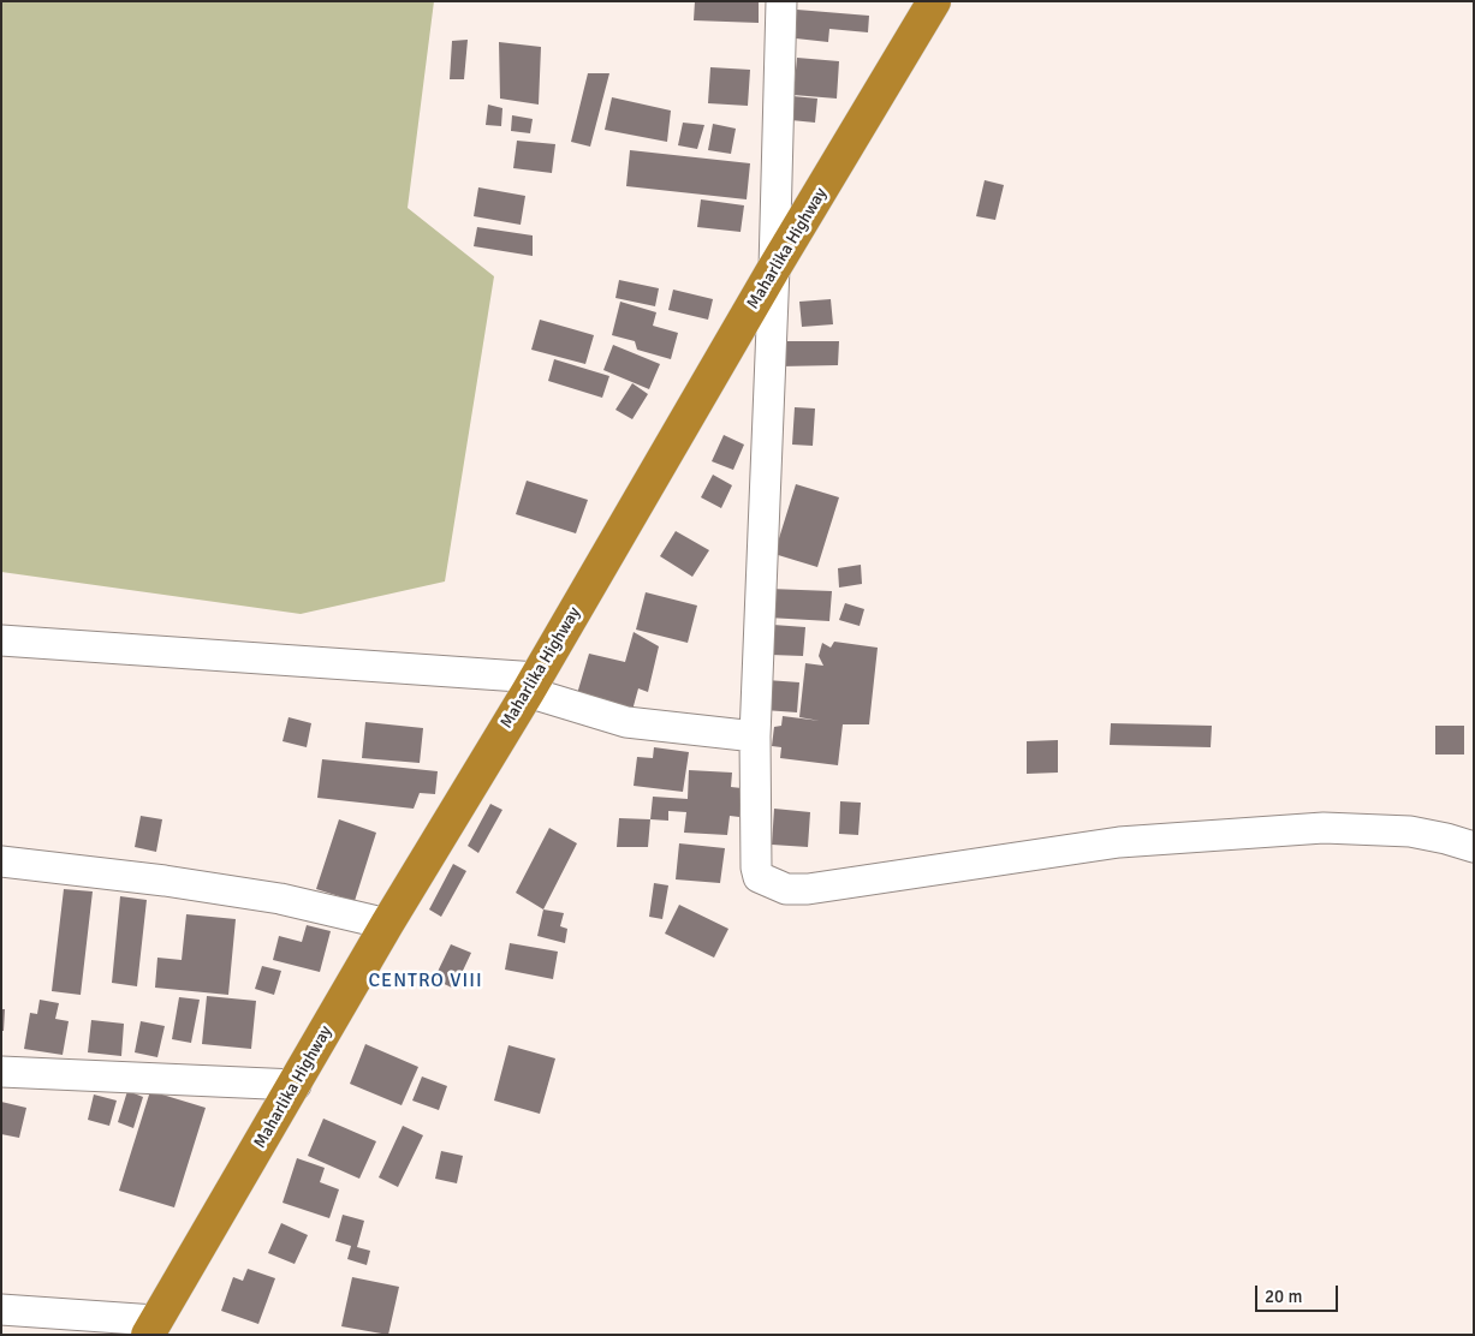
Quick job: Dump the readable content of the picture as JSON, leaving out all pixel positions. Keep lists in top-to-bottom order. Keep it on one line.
{"streets":{"highway":["Maharlika Highway"]},"districts":["CENTRO VIII"],"scale_bar":"20 m"}
